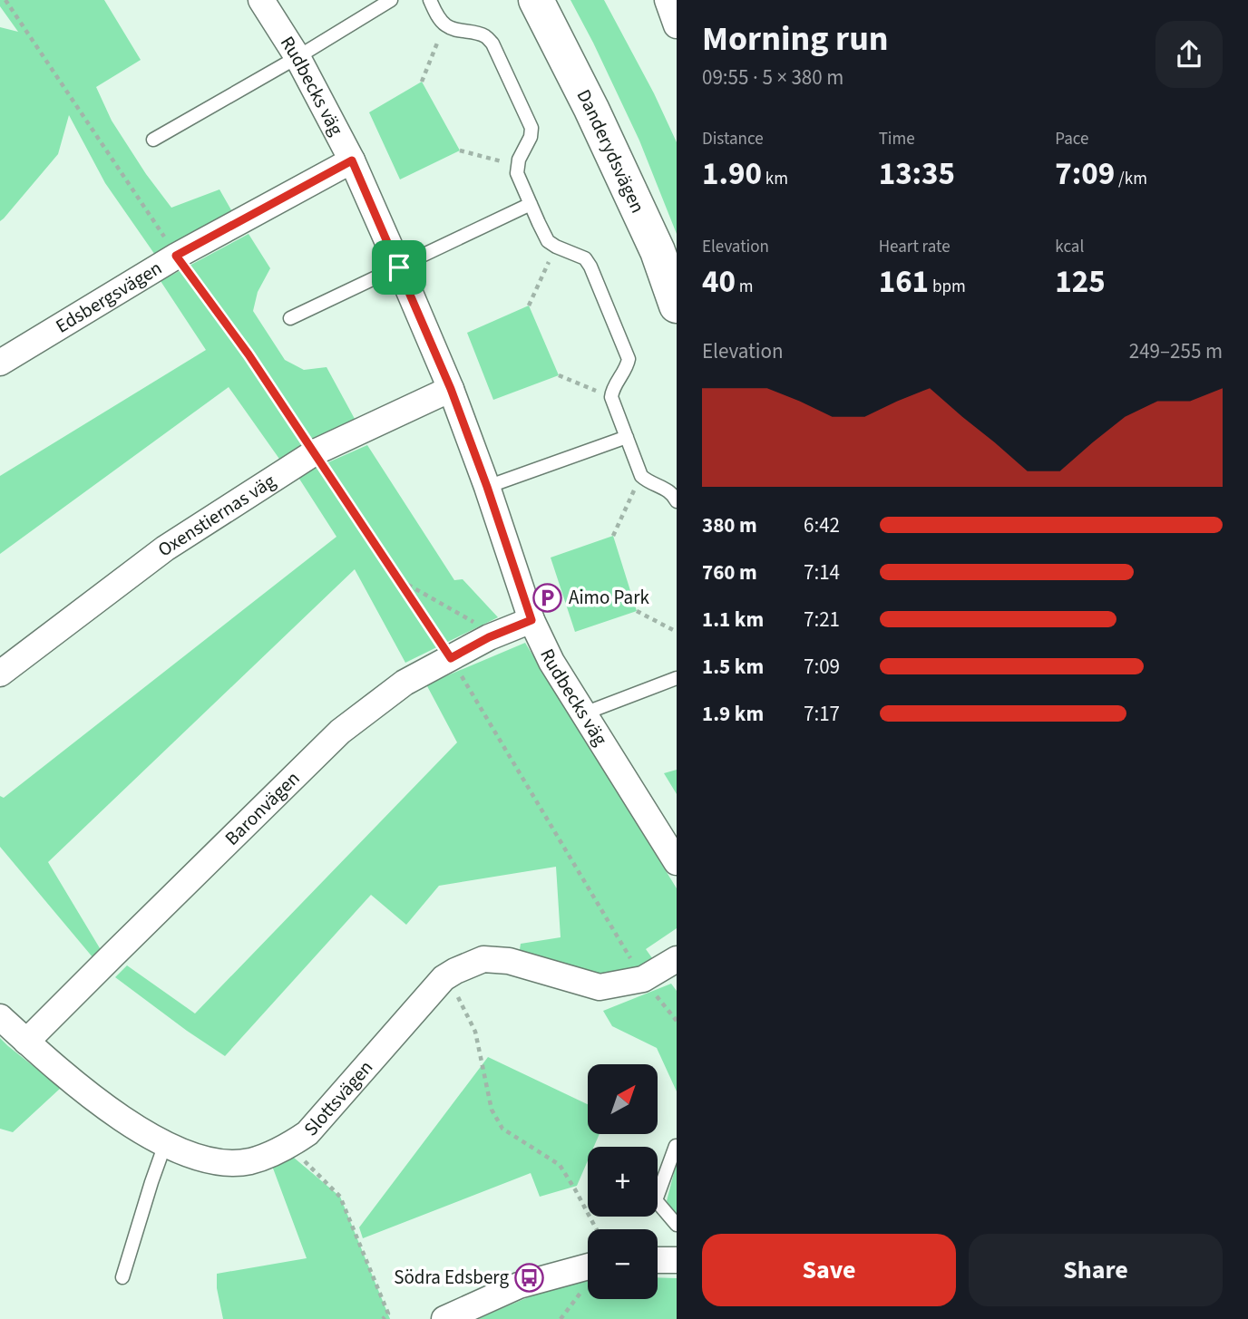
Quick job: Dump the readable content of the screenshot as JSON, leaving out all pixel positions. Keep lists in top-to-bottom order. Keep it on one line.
{"streets":{"main road":["Danderydsvägen"],"street":["Rudbecks väg","Edsbergsvägen","Oxenstiernas väg","Baronvägen","Slottsvägen"]},"crossings":[["Rudbecks väg","Edsbergsvägen"],["Rudbecks väg","Oxenstiernas väg"],["Rudbecks väg","Baronvägen"],["Baronvägen","Slottsvägen"]],"places":{"parking":["Aimo Park"],"bus stop":["Södra Edsberg"]},"north":"top right","page":{"heading":["Morning run","09:55 · 5 × 380 m"],"stats":[["Distance","1.90 km"],["Time","13:35"],["Pace","7:09 /km"],["Elevation","40 m"],["Heart rate","161 bpm"],["kcal","125"]],"chart":["Elevation","249–255 m"],"list":[{"name":"380 m","note":"6:42"},{"name":"760 m","note":"7:14"},{"name":"1.1 km","note":"7:21"},{"name":"1.5 km","note":"7:09"},{"name":"1.9 km","note":"7:17"}],"map_buttons":["+","−"],"buttons":["Save","Share"]}}
